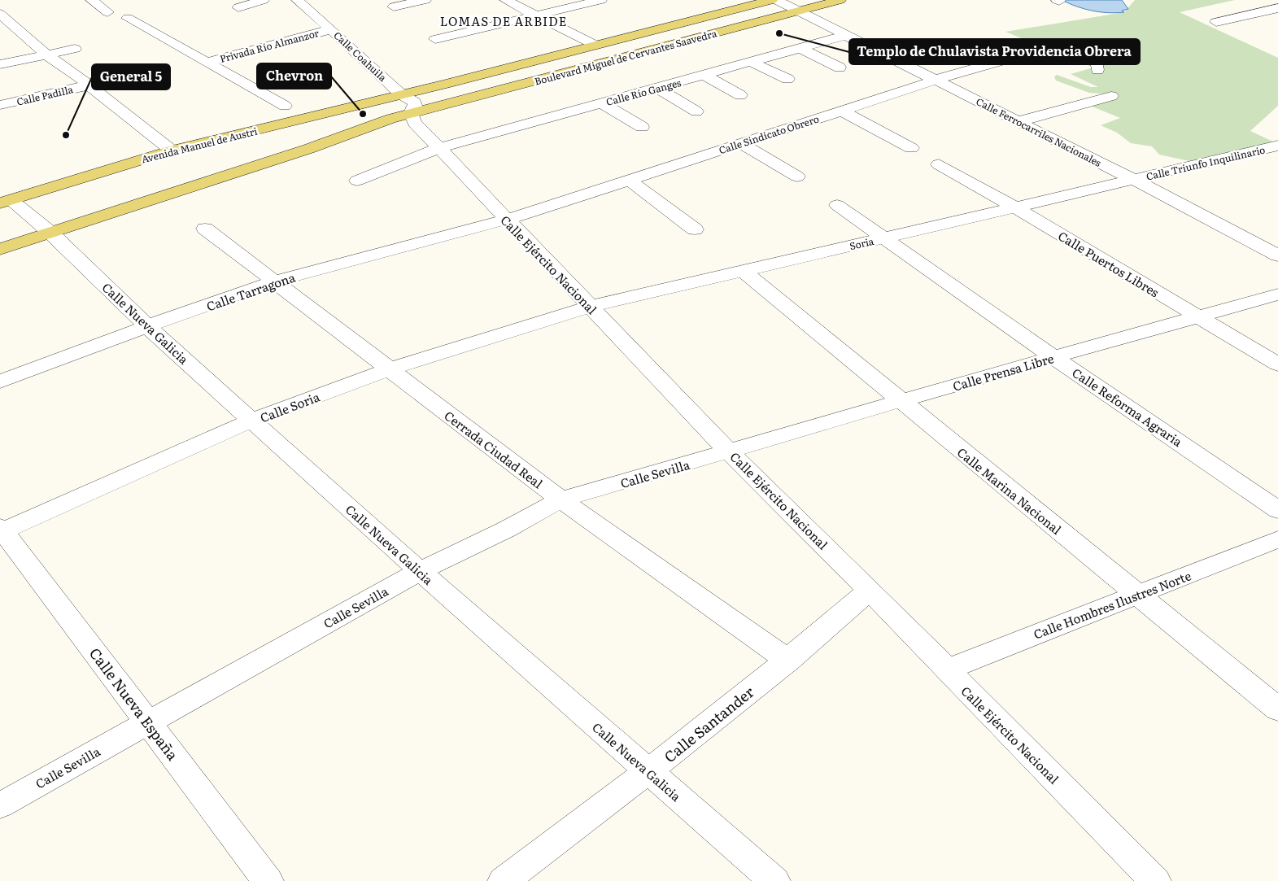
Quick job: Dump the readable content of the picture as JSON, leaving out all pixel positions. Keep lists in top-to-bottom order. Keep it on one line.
{"streets":{"main road":["Boulevard Miguel de Cervantes Saavedra","Avenida Manuel de Austri"],"street":["Privada Río Almanzor","Calle Coahuila","Calle Río Ganges","Calle Padilla","Calle Ferrocarriles Nacionales","Calle Sindicato Obrero","Calle Triunfo Inquilinario","Soria","Calle Puertos Libres","Calle Ejército Nacional","Calle Tarragona","Calle Nueva Galicia","Calle Prensa Libre","Calle Soria","Calle Reforma Agraria","Cerrada Ciudad Real","Calle Sevilla","Calle Marina Nacional","Calle Hombres Ilustres Norte","Calle Nueva España","Calle Santander"]},"crossings":[["Privada Río Almanzor","Calle Coahuila"],["Calle Coahuila","Boulevard Miguel de Cervantes Saavedra"],["Calle Coahuila","Avenida Manuel de Austri"],["Calle Coahuila","Calle Ejército Nacional"],["Boulevard Miguel de Cervantes Saavedra","Calle Ferrocarriles Nacionales"],["Boulevard Miguel de Cervantes Saavedra","Avenida Manuel de Austri"],["Boulevard Miguel de Cervantes Saavedra","Calle Ejército Nacional"],["Boulevard Miguel de Cervantes Saavedra","Calle Nueva Galicia"],["Calle Río Ganges","Calle Ferrocarriles Nacionales"],["Calle Río Ganges","Calle Ejército Nacional"],["Calle Ferrocarriles Nacionales","Calle Sindicato Obrero"],["Calle Ferrocarriles Nacionales","Calle Triunfo Inquilinario"],["Calle Ferrocarriles Nacionales","Soria"],["Calle Sindicato Obrero","Calle Ejército Nacional"],["Calle Sindicato Obrero","Calle Tarragona"],["Avenida Manuel de Austri","Calle Nueva Galicia"],["Calle Triunfo Inquilinario","Soria"],["Soria","Calle Puertos Libres"],["Soria","Calle Ejército Nacional"],["Soria","Calle Soria"],["Soria","Calle Reforma Agraria"],["Soria","Calle Marina Nacional"],["Calle Puertos Libres","Calle Prensa Libre"],["Calle Ejército Nacional","Calle Tarragona"],["Calle Ejército Nacional","Calle Prensa Libre"],["Calle Ejército Nacional","Calle Soria"],["Calle Ejército Nacional","Calle Sevilla"],["Calle Ejército Nacional","Calle Hombres Ilustres Norte"],["Calle Ejército Nacional","Calle Santander"],["Calle Tarragona","Calle Nueva Galicia"],["Calle Tarragona","Cerrada Ciudad Real"],["Calle Nueva Galicia","Calle Soria"],["Calle Nueva Galicia","Calle Sevilla"],["Calle Nueva Galicia","Calle Santander"],["Calle Prensa Libre","Calle Reforma Agraria"],["Calle Prensa Libre","Calle Sevilla"],["Calle Prensa Libre","Calle Marina Nacional"],["Calle Soria","Cerrada Ciudad Real"],["Calle Soria","Calle Nueva España"],["Cerrada Ciudad Real","Calle Sevilla"],["Cerrada Ciudad Real","Calle Santander"],["Calle Sevilla","Calle Nueva España"],["Calle Marina Nacional","Calle Hombres Ilustres Norte"]],"districts":["LOMAS DE ARBIDE"],"places":["Templo de Chulavista Providencia Obrera","Chevron","General 5"]}
